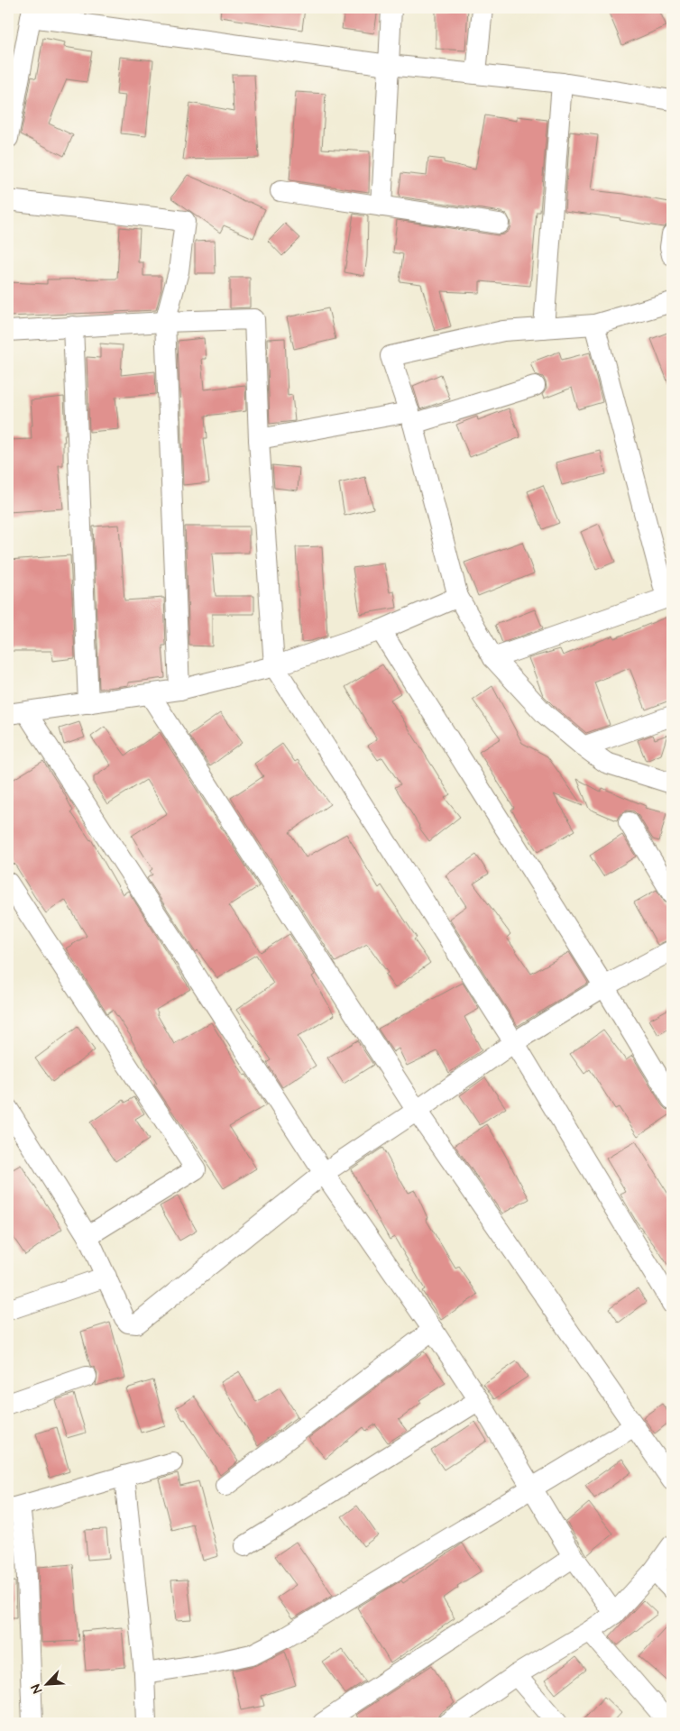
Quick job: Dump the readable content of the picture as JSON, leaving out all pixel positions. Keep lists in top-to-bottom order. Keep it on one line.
{"north":"bottom left"}
